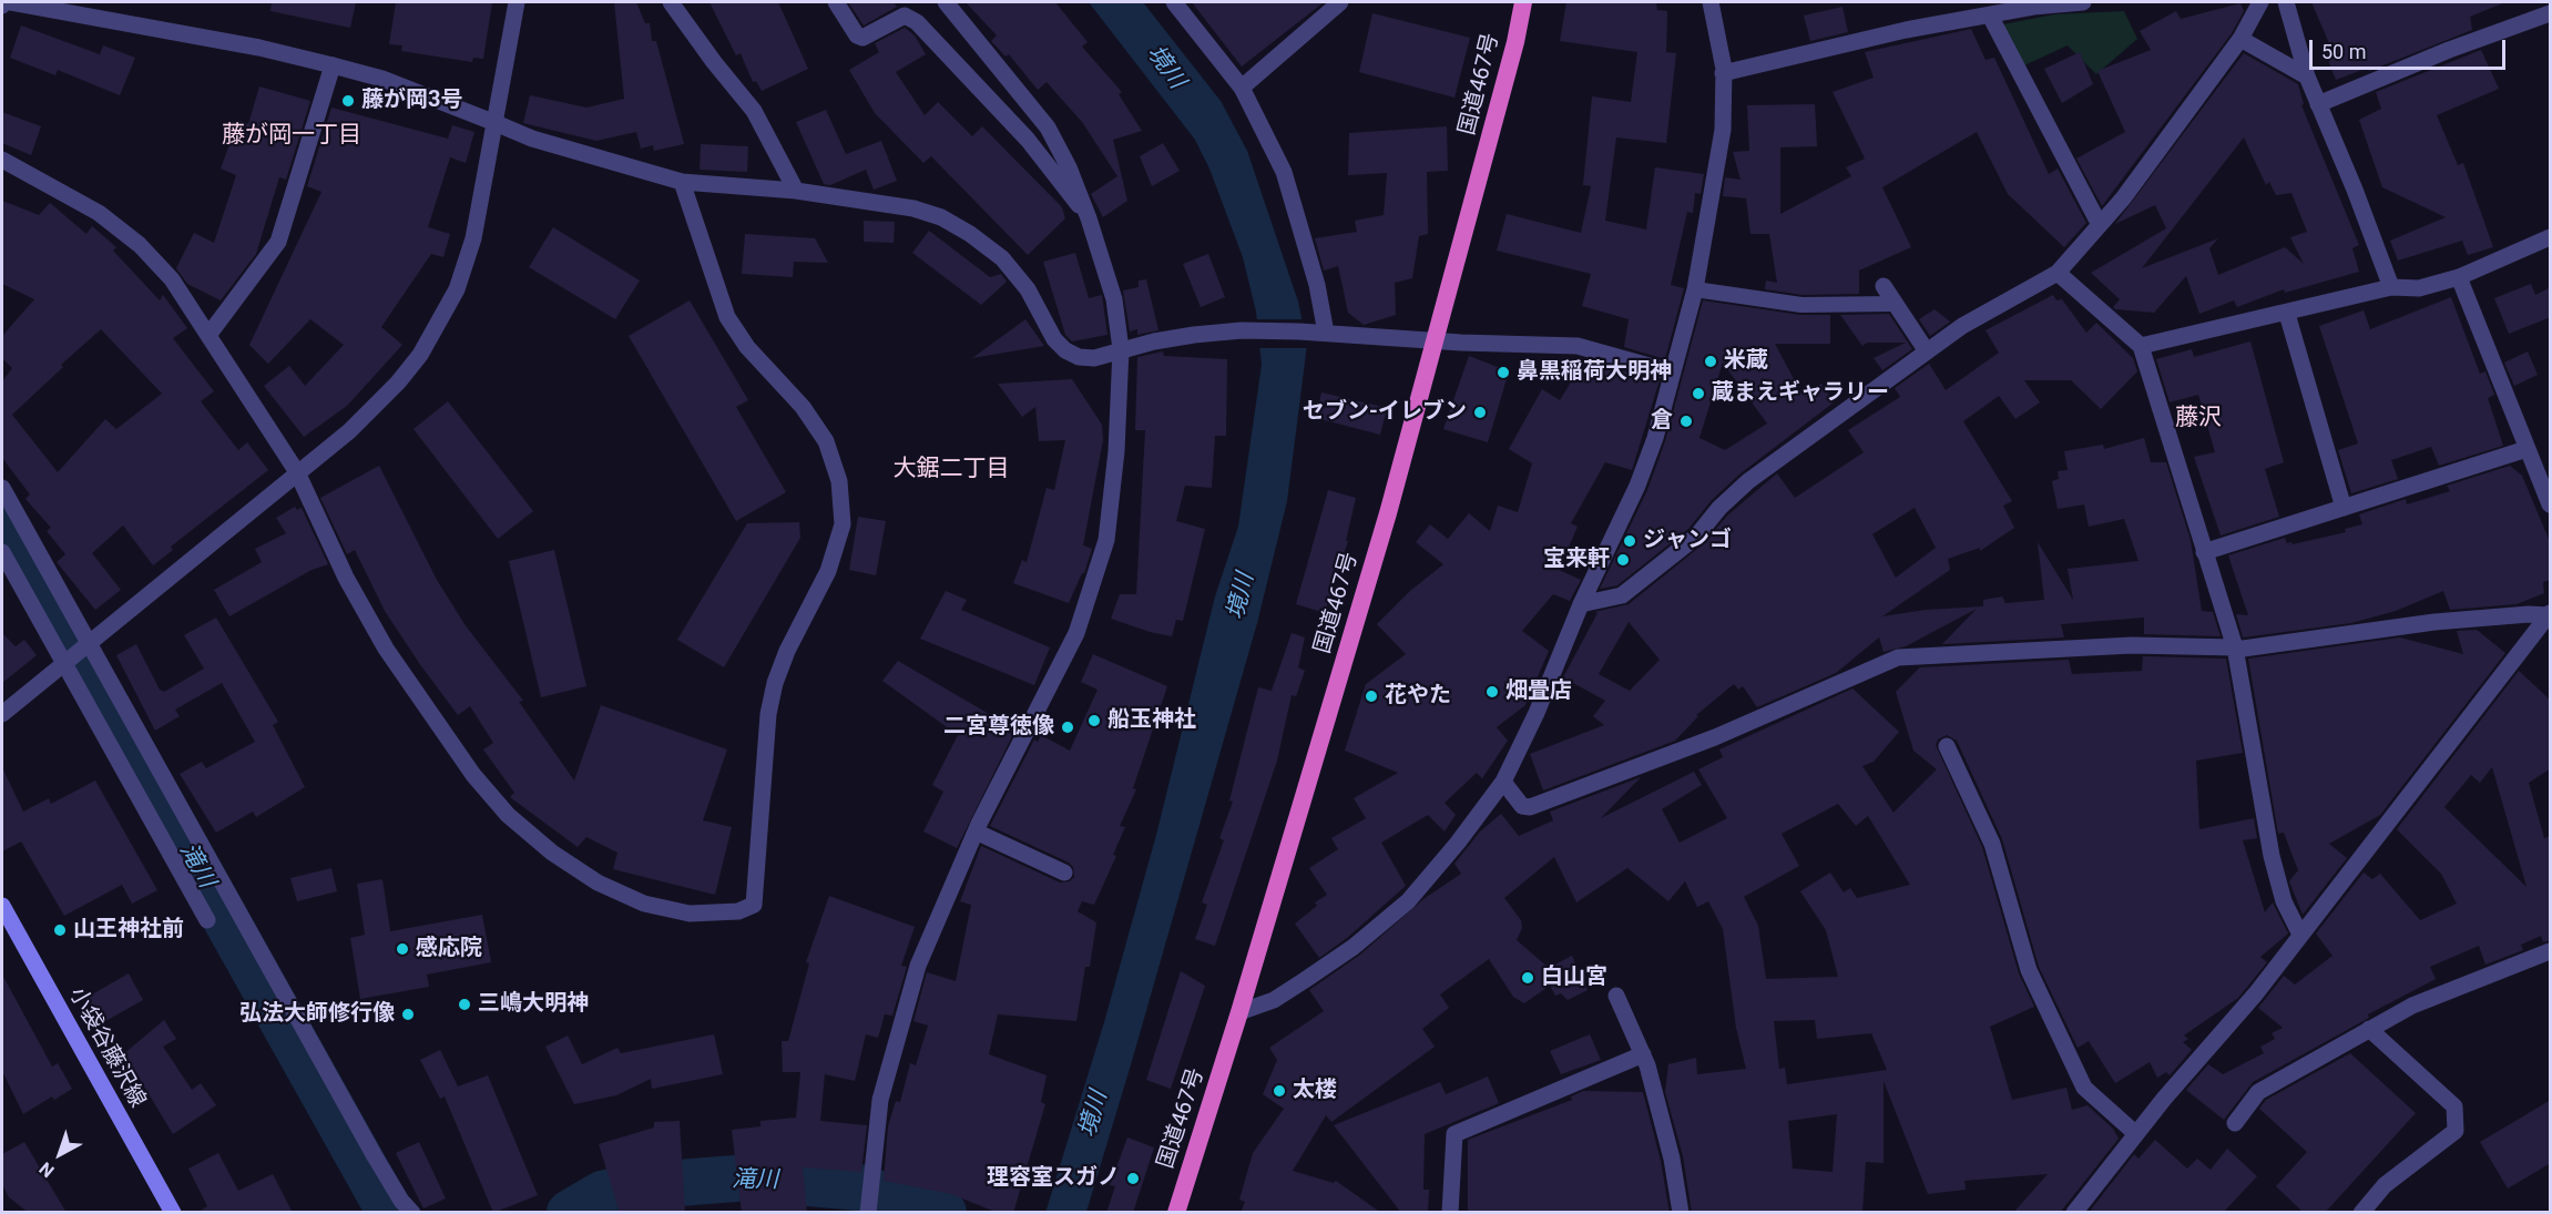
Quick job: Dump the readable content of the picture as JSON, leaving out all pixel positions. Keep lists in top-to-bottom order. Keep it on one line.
{"streets":{"highway":["国道467号"],"main road":["小袋谷藤沢線"]},"districts":["藤が岡一丁目","藤沢","大鋸二丁目"],"water":["境川","滝川"],"places":["藤が岡3号","米蔵","鼻黒稲荷大明神","蔵まえギャラリー","セブン-イレブン","倉","ジャンゴ","宝来軒","畑畳店","花やた","船玉神社","二宮尊徳像","山王神社前","感応院","白山宮","三嶋大明神","弘法大師修行像","太楼","理容室スガノ"],"scale_bar":"50 m","north":"bottom left"}
